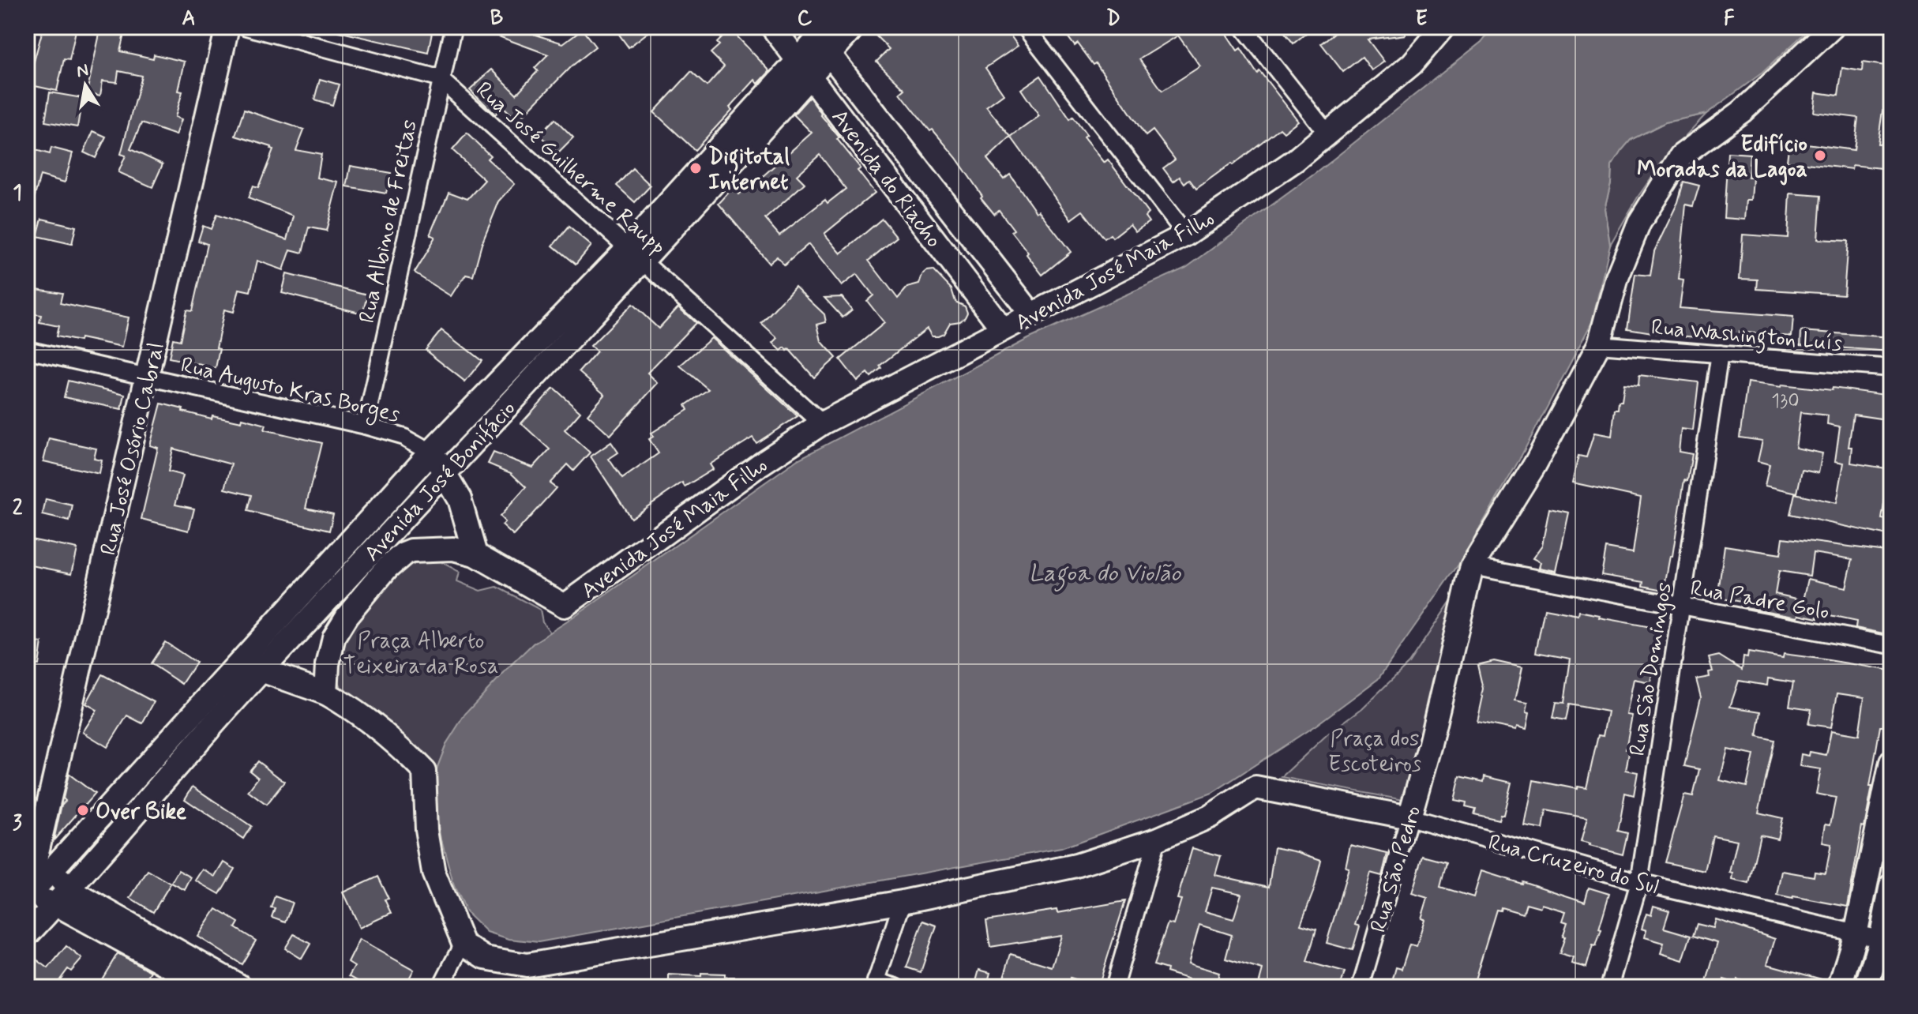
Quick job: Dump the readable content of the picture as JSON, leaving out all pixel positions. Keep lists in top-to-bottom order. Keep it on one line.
{"streets":{"street":["Rua José Guilherme Raupp","Avenida do Riacho","Rua Albino de Freitas","Avenida José Maia Filho","Rua Washington Luís","Rua Augusto Kras Borges","Rua José Osório Cabral","Avenida José Bonifácio","Rua Padre Golo","Rua São Domingos","Rua Cruzeiro do Sul","Rua São Pedro"]},"crossings":[["Rua José Guilherme Raupp","Rua Albino de Freitas"],["Rua José Guilherme Raupp","Avenida José Maia Filho"],["Rua José Guilherme Raupp","Avenida José Bonifácio"],["Avenida do Riacho","Avenida José Maia Filho"],["Avenida do Riacho","Avenida José Bonifácio"],["Rua Albino de Freitas","Rua Augusto Kras Borges"],["Rua Washington Luís","Rua São Domingos"],["Rua Augusto Kras Borges","Rua José Osório Cabral"],["Rua Augusto Kras Borges","Avenida José Bonifácio"],["Rua José Osório Cabral","Avenida José Bonifácio"],["Rua Padre Golo","Rua São Domingos"],["Rua Padre Golo","Rua São Pedro"],["Rua São Domingos","Rua Cruzeiro do Sul"],["Rua Cruzeiro do Sul","Rua São Pedro"]],"water":["Lagoa do Violão"],"parks":["Praça Alberto Teixeira da Rosa","Praça dos Escoteiros"],"places":["Edifício Moradas da Lagoa","Digitotal Internet","Over Bike"],"house_numbers":["130"],"north":"top","grid":{"columns":["A","B","C","D","E","F"],"rows":["1","2","3"]}}
